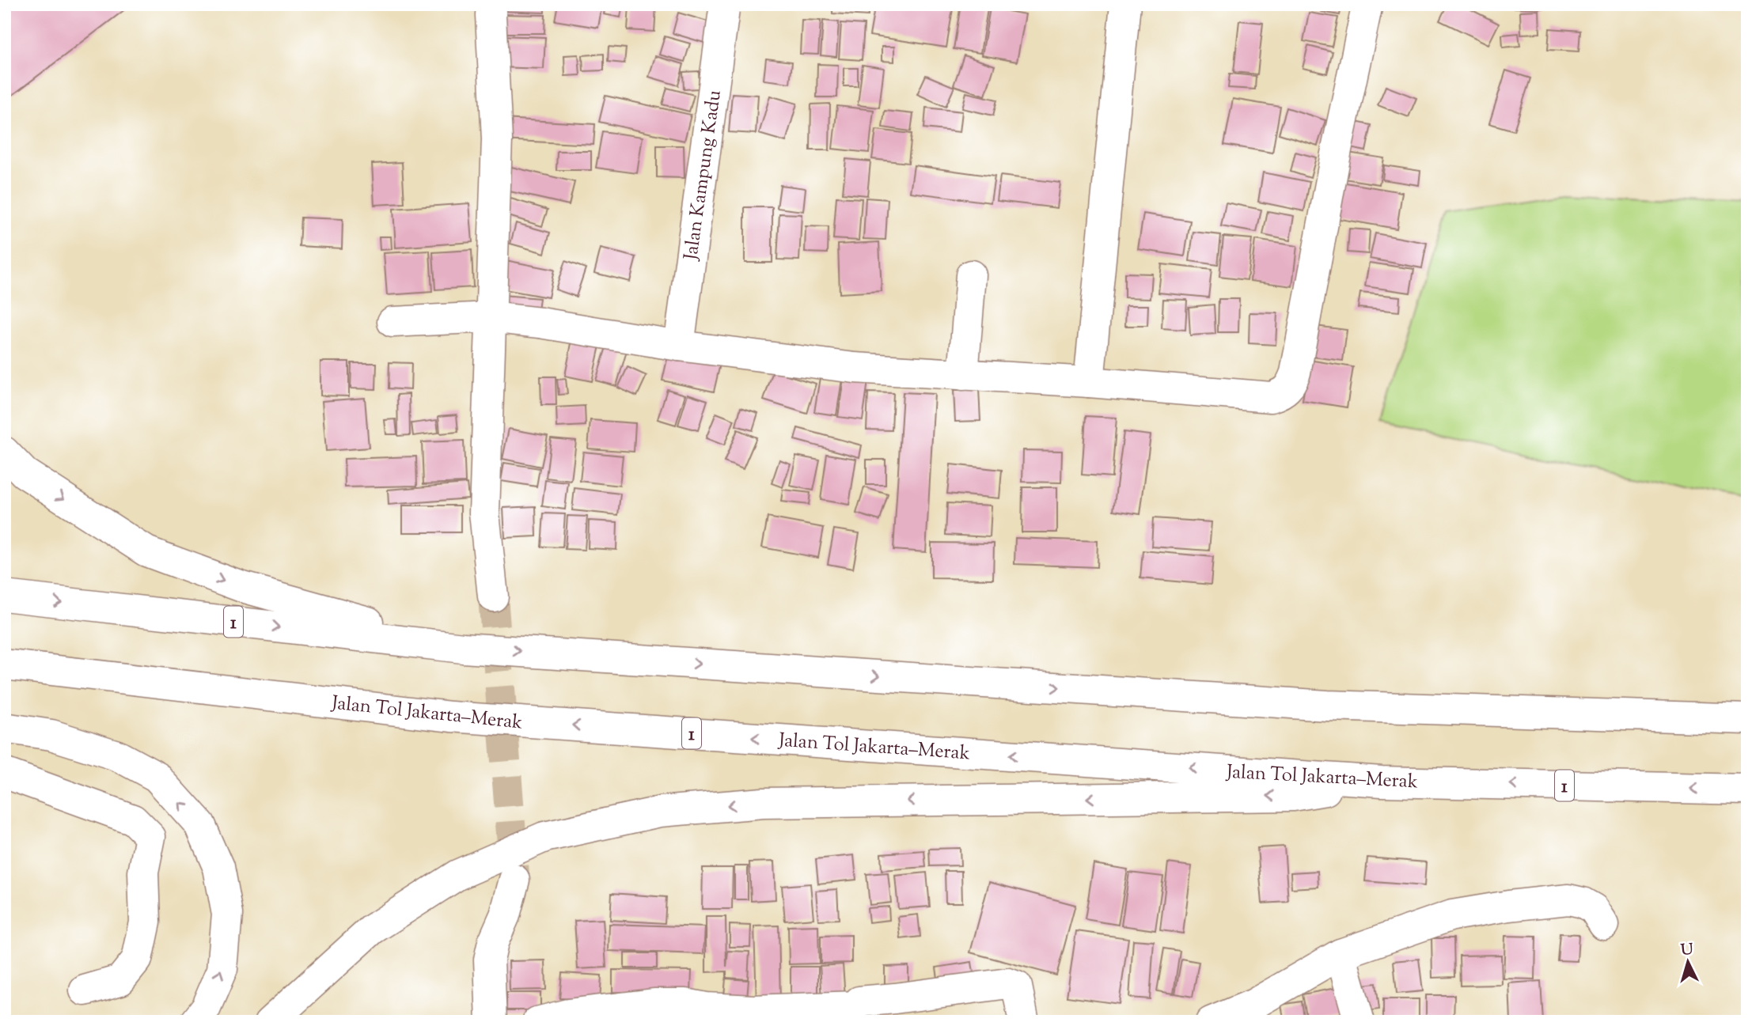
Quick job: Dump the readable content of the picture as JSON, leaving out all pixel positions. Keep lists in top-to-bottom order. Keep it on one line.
{"streets":{"main road":["Jalan Kampung Kadu","1","Jalan Tol Jakarta–Merak"]},"north":"top"}
